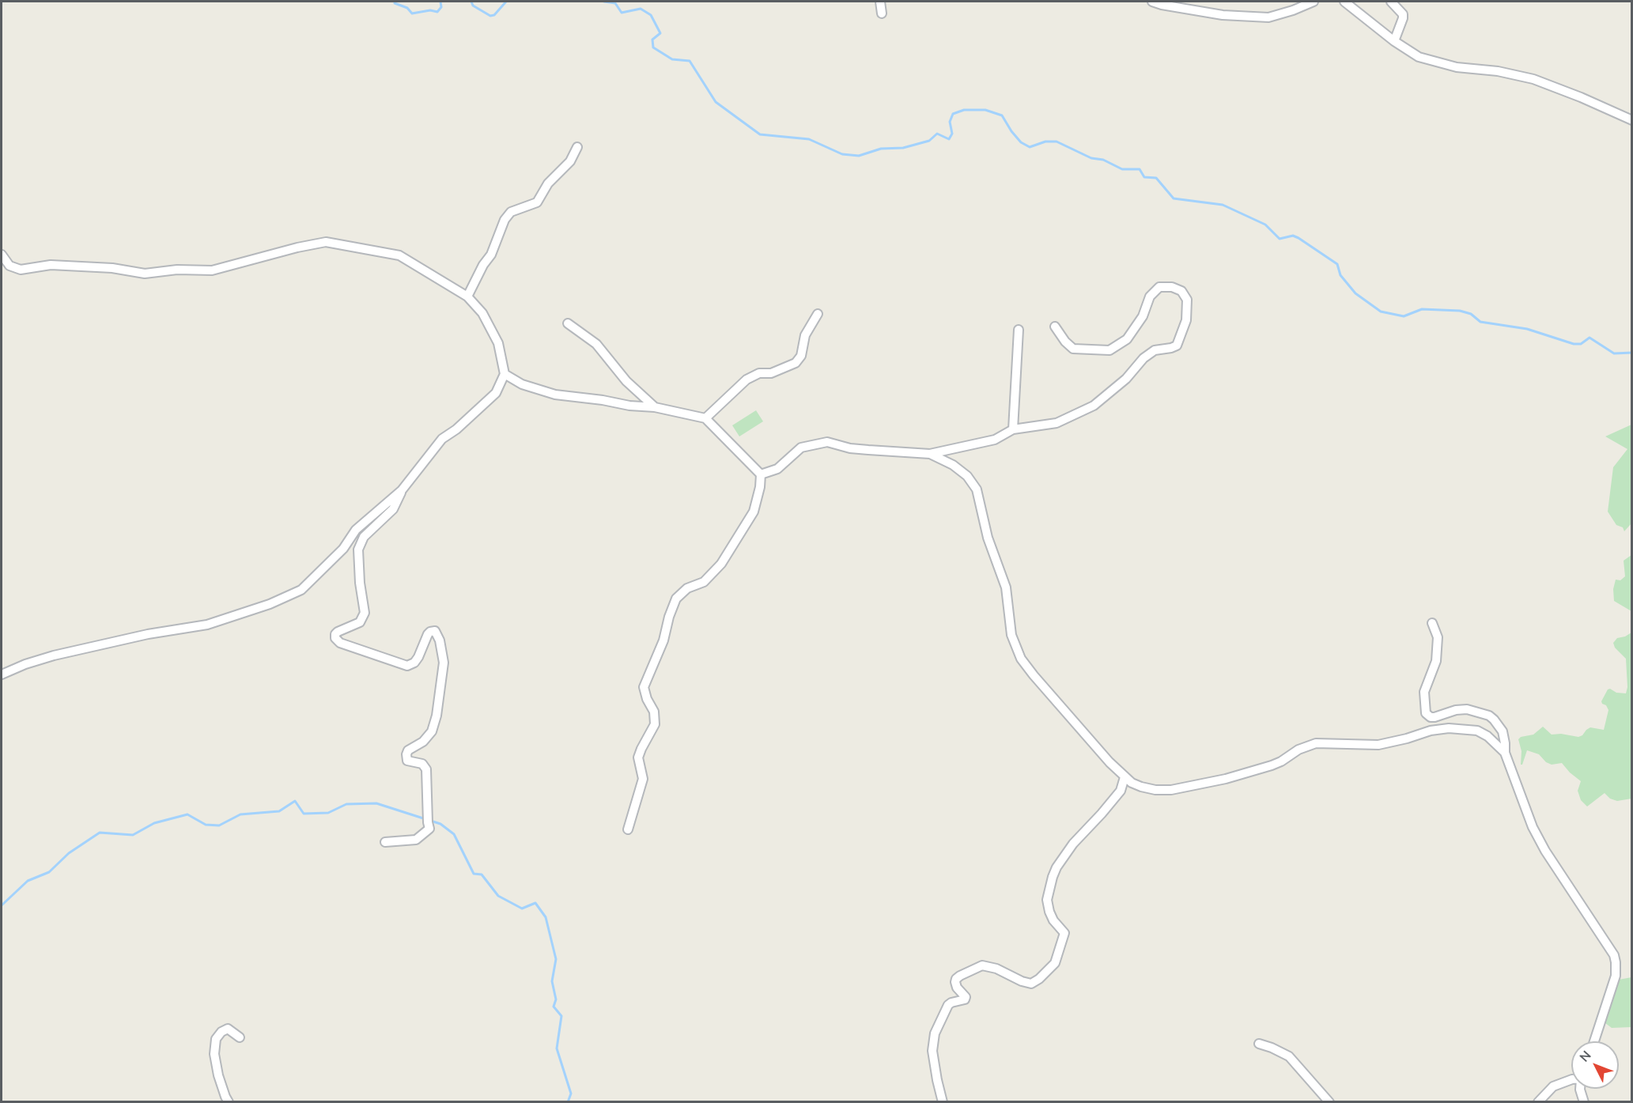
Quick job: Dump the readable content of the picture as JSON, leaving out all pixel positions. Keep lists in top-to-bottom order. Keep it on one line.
{"north":"top left"}
